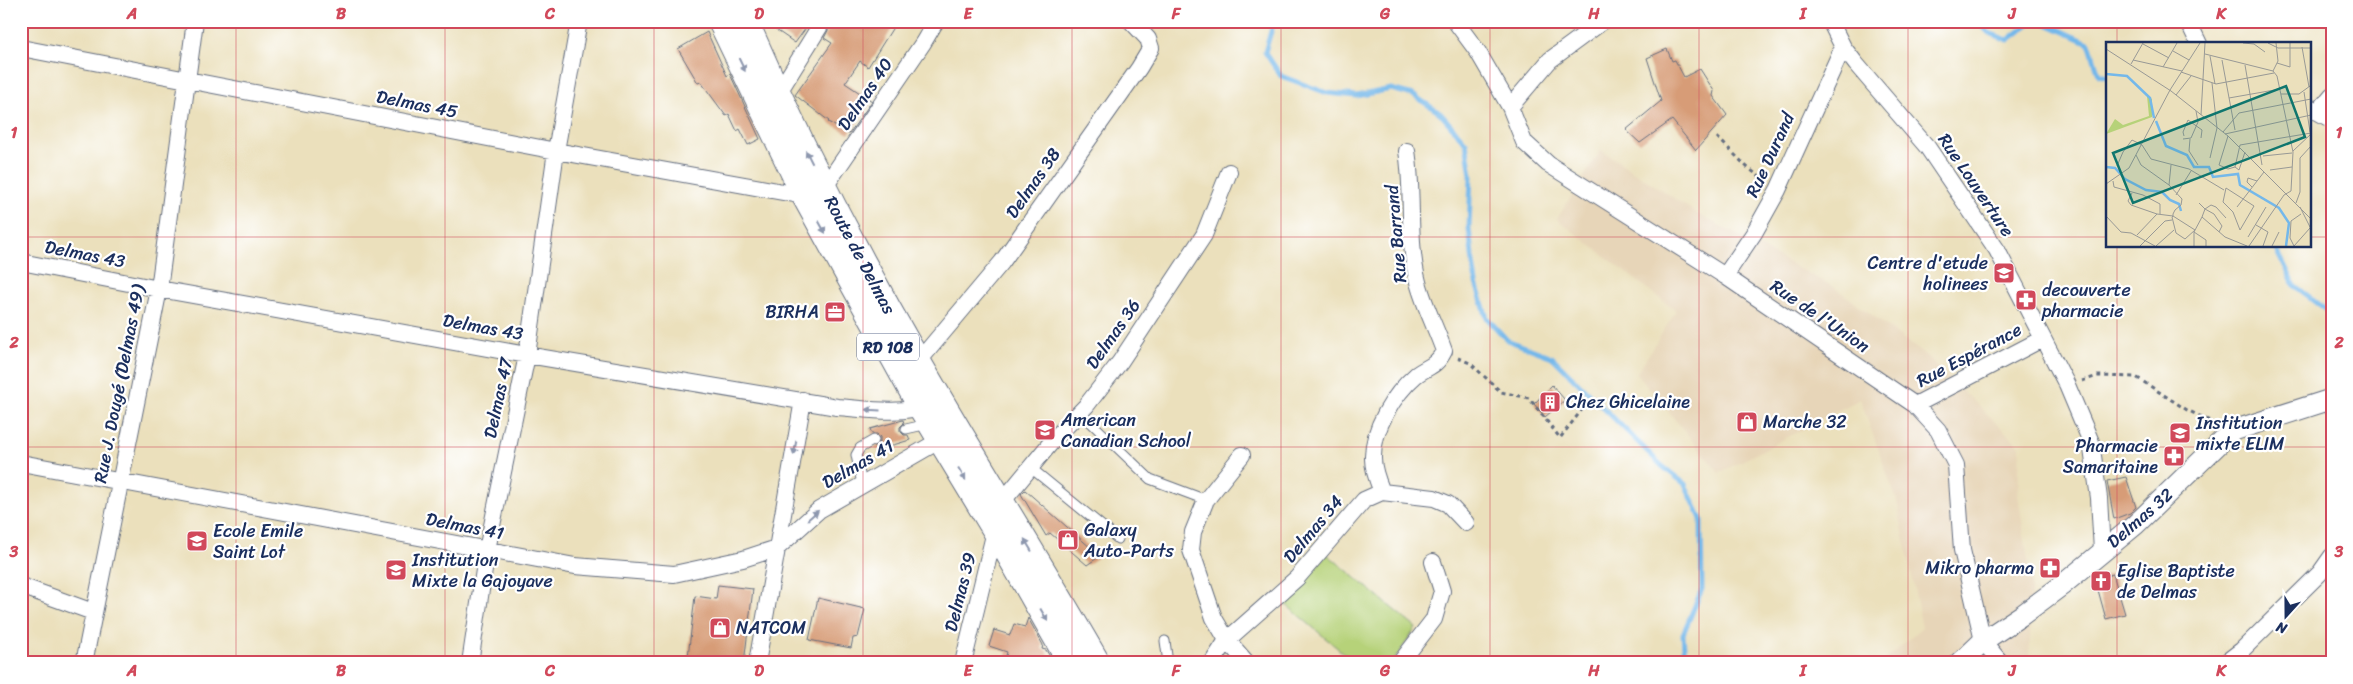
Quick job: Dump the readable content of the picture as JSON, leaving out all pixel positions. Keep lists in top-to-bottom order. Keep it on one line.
{"streets":{"main road":["Route de Delmas","RD 108"],"street":["Delmas 40","Delmas 45","Rue Durand","Delmas 38","Rue Louverture","Rue Barrand","Delmas 43","Rue de l'Union","Delmas 36","Rue Espérance","Rue J. Dougé (Delmas 49)","Delmas 47","Delmas 41","Delmas 32","Delmas 34","Delmas 39"]},"crossings":[["Delmas 40","Delmas 45"],["Delmas 40","Route de Delmas"],["Delmas 45","Route de Delmas"],["Delmas 45","Rue J. Dougé (Delmas 49)"],["Delmas 45","Delmas 47"],["Rue Durand","Rue Louverture"],["Rue Durand","Rue de l'Union"],["Delmas 38","Route de Delmas"],["Rue Louverture","Rue Espérance"],["Rue Louverture","Delmas 32"],["Delmas 43","Route de Delmas"],["Delmas 43","Rue J. Dougé (Delmas 49)"],["Delmas 43","Delmas 47"],["Delmas 43","Delmas 41"],["Route de Delmas","Delmas 36"],["Route de Delmas","Delmas 41"],["Route de Delmas","Delmas 39"],["Rue de l'Union","Rue Espérance"],["Rue de l'Union","Delmas 32"],["Delmas 36","Delmas 39"],["Rue J. Dougé (Delmas 49)","Delmas 41"],["Delmas 47","Delmas 41"]],"places":{"school or university":["Centre d'etude holinees","American Canadian School","Institution mixte ELIM","Ecole Emile Saint Lot","Institution Mixte la Gajoyave"],"pharmacy":["decouverte pharmacie","Pharmacie Samaritaine","Mikro pharma"],"office":["BIRHA"],"building":["Chez Ghicelaine"],"shop":["Marche 32","Galaxy Auto-Parts","NATCOM"],"church":["Eglise Baptiste de Delmas"]},"north":"bottom","grid":{"columns":["A","B","C","D","E","F","G","H","I","J","K"],"rows":["1","2","3"]}}
